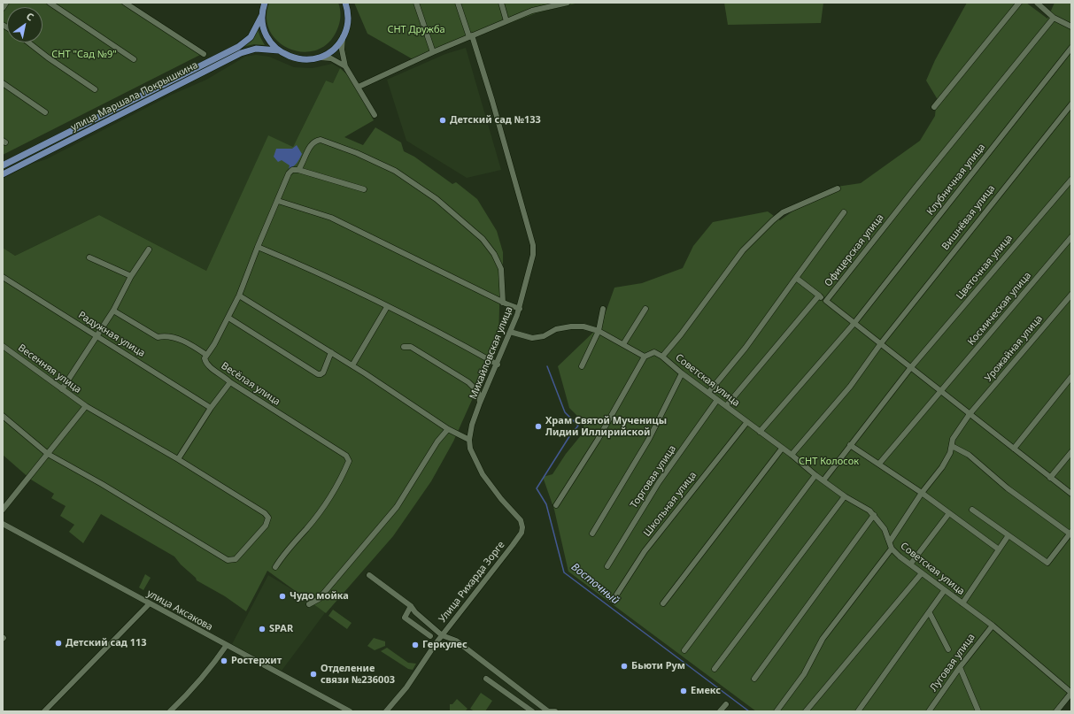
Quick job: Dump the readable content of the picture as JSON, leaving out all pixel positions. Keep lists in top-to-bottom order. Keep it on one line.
{"streets":{"main road":["улица Маршала Покрышкина"],"street":["Клубничная улица","Вишнёвая улица","Офицерская улица","Цветочная улица","Космическая улица","Радужная улица","Урожайная улица","Михайловская улица","Весенняя улица","Советская улица","Весёлая улица","Торговая улица","Школьная улица","Улица Рихарда Зорге","улица Аксакова","Луговая улица"]},"crossings":[["Клубничная улица","Офицерская улица"],["Клубничная улица","Советская улица"],["Вишнёвая улица","Офицерская улица"],["Вишнёвая улица","Советская улица"],["Офицерская улица","Цветочная улица"],["Офицерская улица","Космическая улица"],["Офицерская улица","Урожайная улица"],["Цветочная улица","Советская улица"],["Урожайная улица","Советская улица"],["Михайловская улица","Улица Рихарда Зорге"],["Советская улица","Торговая улица"],["Советская улица","Школьная улица"],["Советская улица","Луговая улица"]],"water":["Восточный"],"parks":["СНТ Дружба","СНТ \"Сад №9\"","СНТ Колосок"],"places":["Детский сад №133","Храм Святой Мученицы Лидии Иллирийской","Чудо мойка","SPAR","Детский сад 113","Геркулес","Ростерхит","Бьюти Рум","Отделение связи №236003","Емекс"],"north":"top right"}
